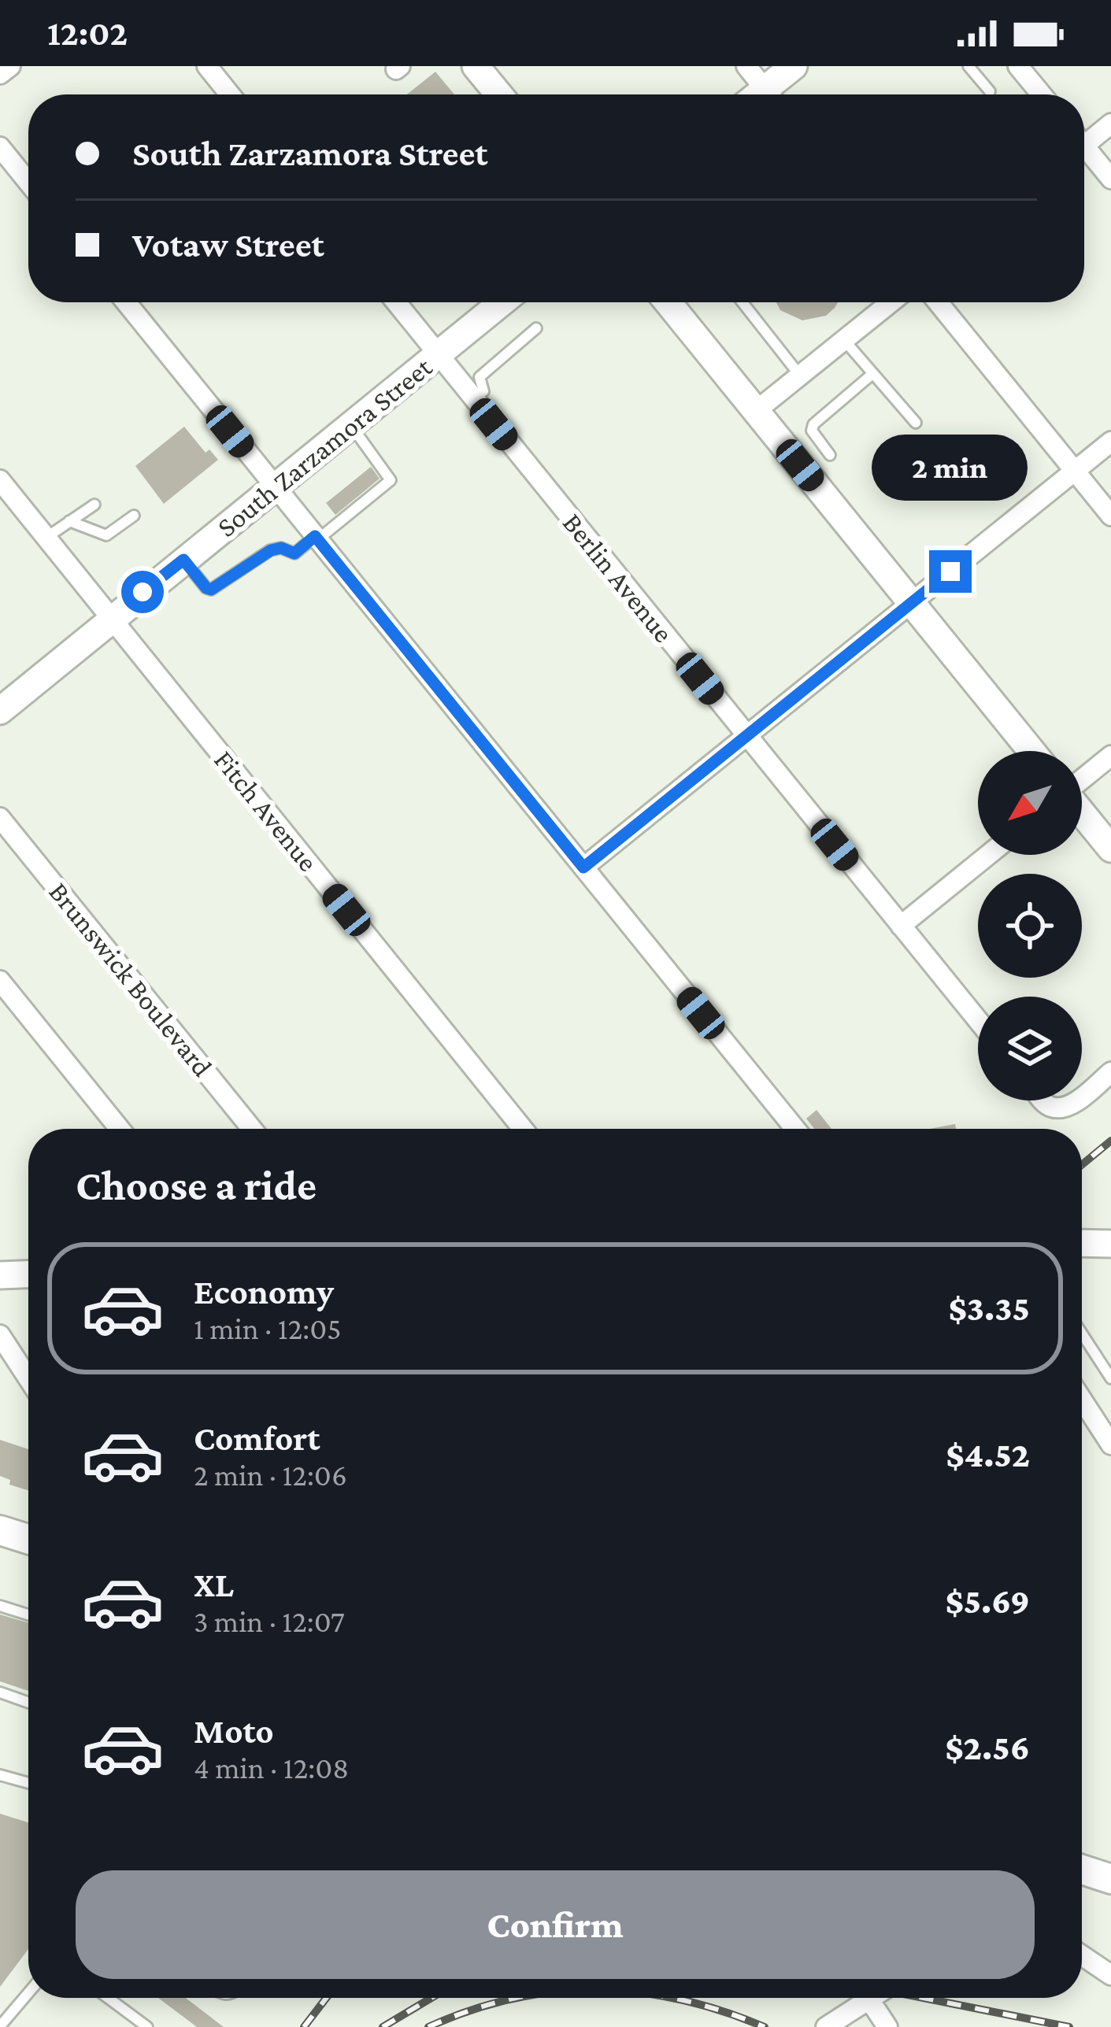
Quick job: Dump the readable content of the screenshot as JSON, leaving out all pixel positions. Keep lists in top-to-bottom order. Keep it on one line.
{"streets":{"main road":["South Zarzamora Street"],"street":["Berlin Avenue","Fitch Avenue","Brunswick Boulevard"]},"crossings":[["South Zarzamora Street","Berlin Avenue"],["South Zarzamora Street","Fitch Avenue"]],"north":"bottom left","page":{"status":"12:02","banner":["South Zarzamora Street","Votaw Street"],"bubble":"2 min","heading":"Choose a ride","list":[{"name":"Economy","note":"1 min · 12:05","value":"$3.35"},{"name":"Comfort","note":"2 min · 12:06","value":"$4.52"},{"name":"XL","note":"3 min · 12:07","value":"$5.69"},{"name":"Moto","note":"4 min · 12:08","value":"$2.56"}],"buttons":"Confirm"}}
